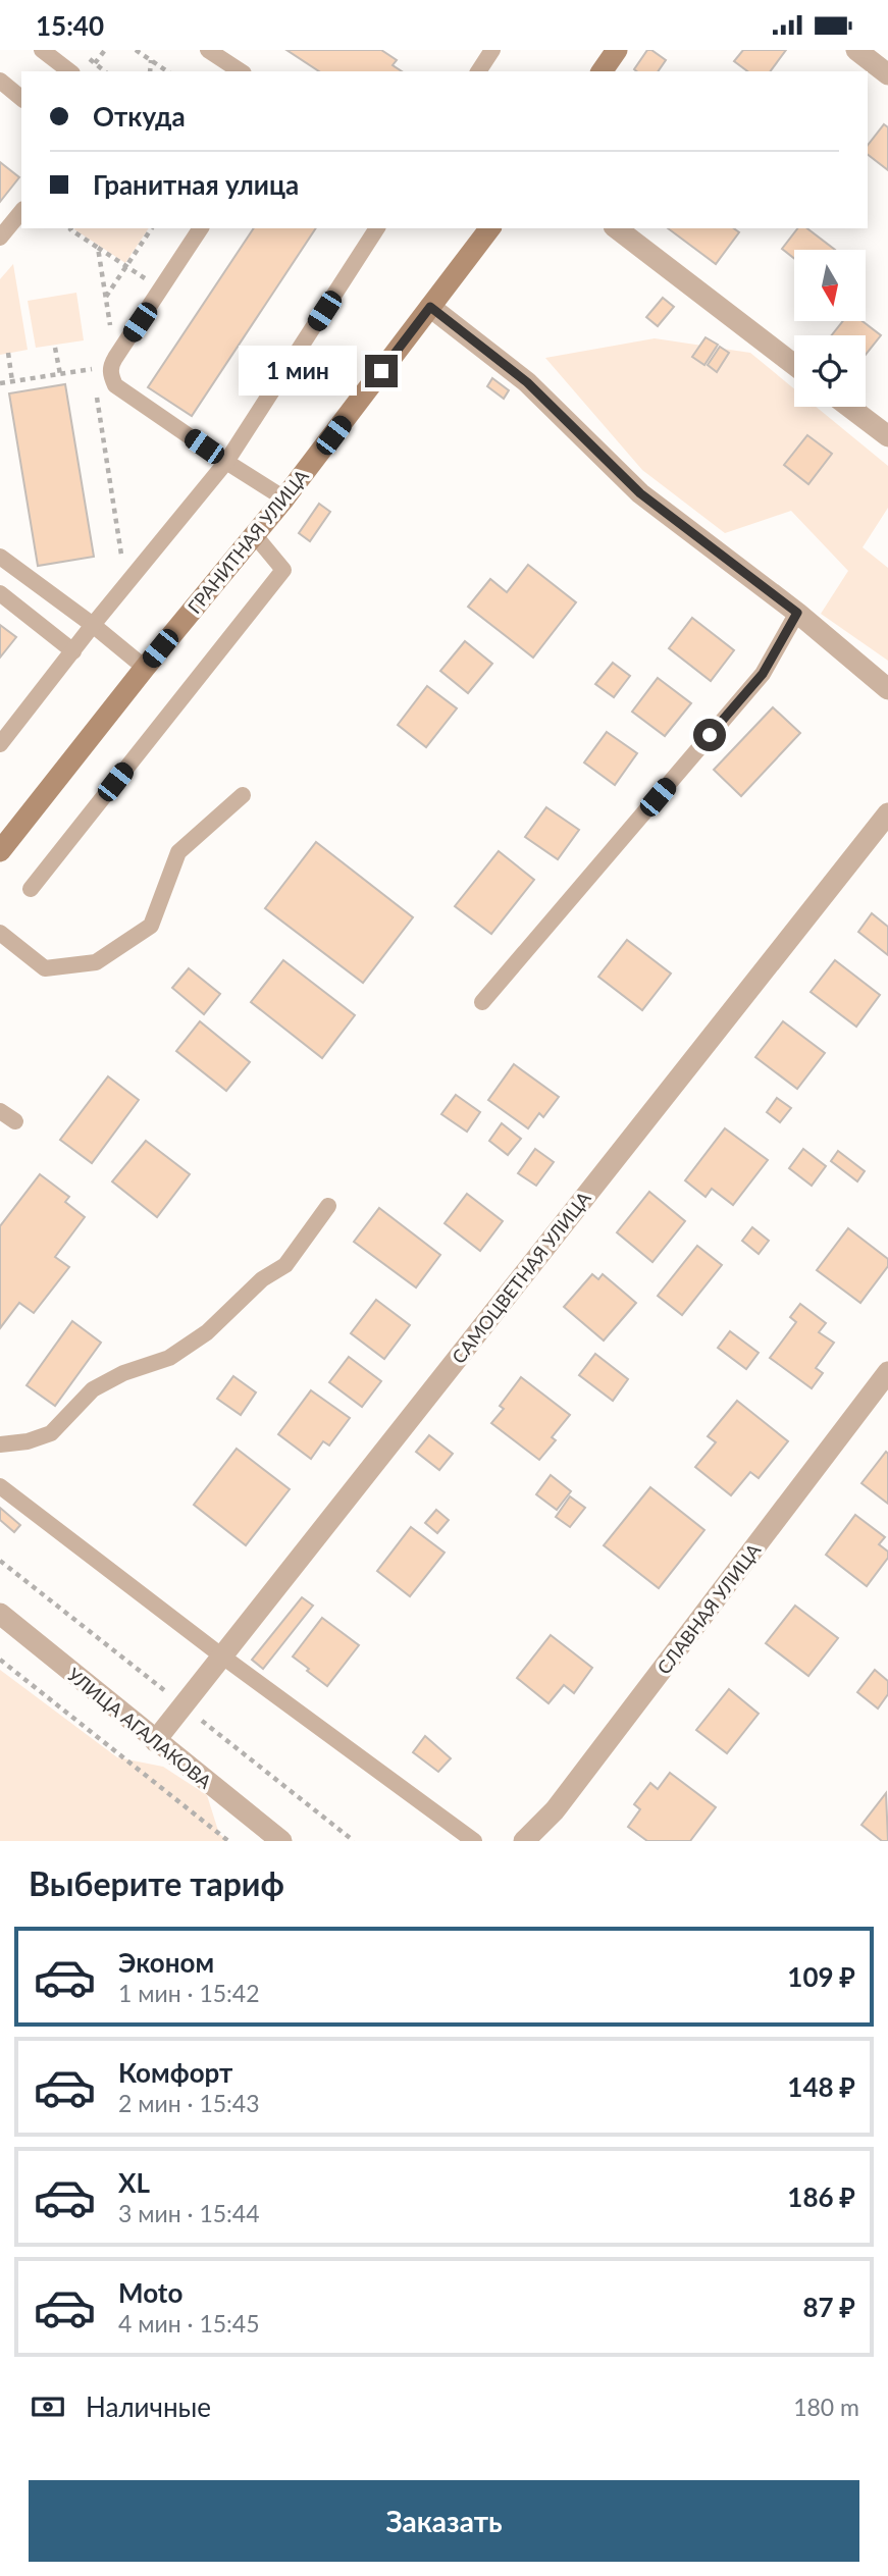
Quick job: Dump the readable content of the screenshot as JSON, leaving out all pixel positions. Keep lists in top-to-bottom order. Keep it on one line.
{"streets":{"street":["ГРАНИТНАЯ УЛИЦА","САМОЦВЕТНАЯ УЛИЦА","СЛАВНАЯ УЛИЦА","УЛИЦА АГАЛАКОВА"]},"crossings":[["САМОЦВЕТНАЯ УЛИЦА","УЛИЦА АГАЛАКОВА"]],"north":"bottom","page":{"status":"15:40","banner":["Откуда","Гранитная улица"],"bubble":"1 мин","heading":"Выберите тариф","list":[{"name":"Эконом","note":"1 мин · 15:42","value":"109 ₽"},{"name":"Комфорт","note":"2 мин · 15:43","value":"148 ₽"},{"name":"XL","note":"3 мин · 15:44","value":"186 ₽"},{"name":"Moto","note":"4 мин · 15:45","value":"87 ₽"}],"pay":["Наличные","180 m"],"buttons":"Заказать"}}
